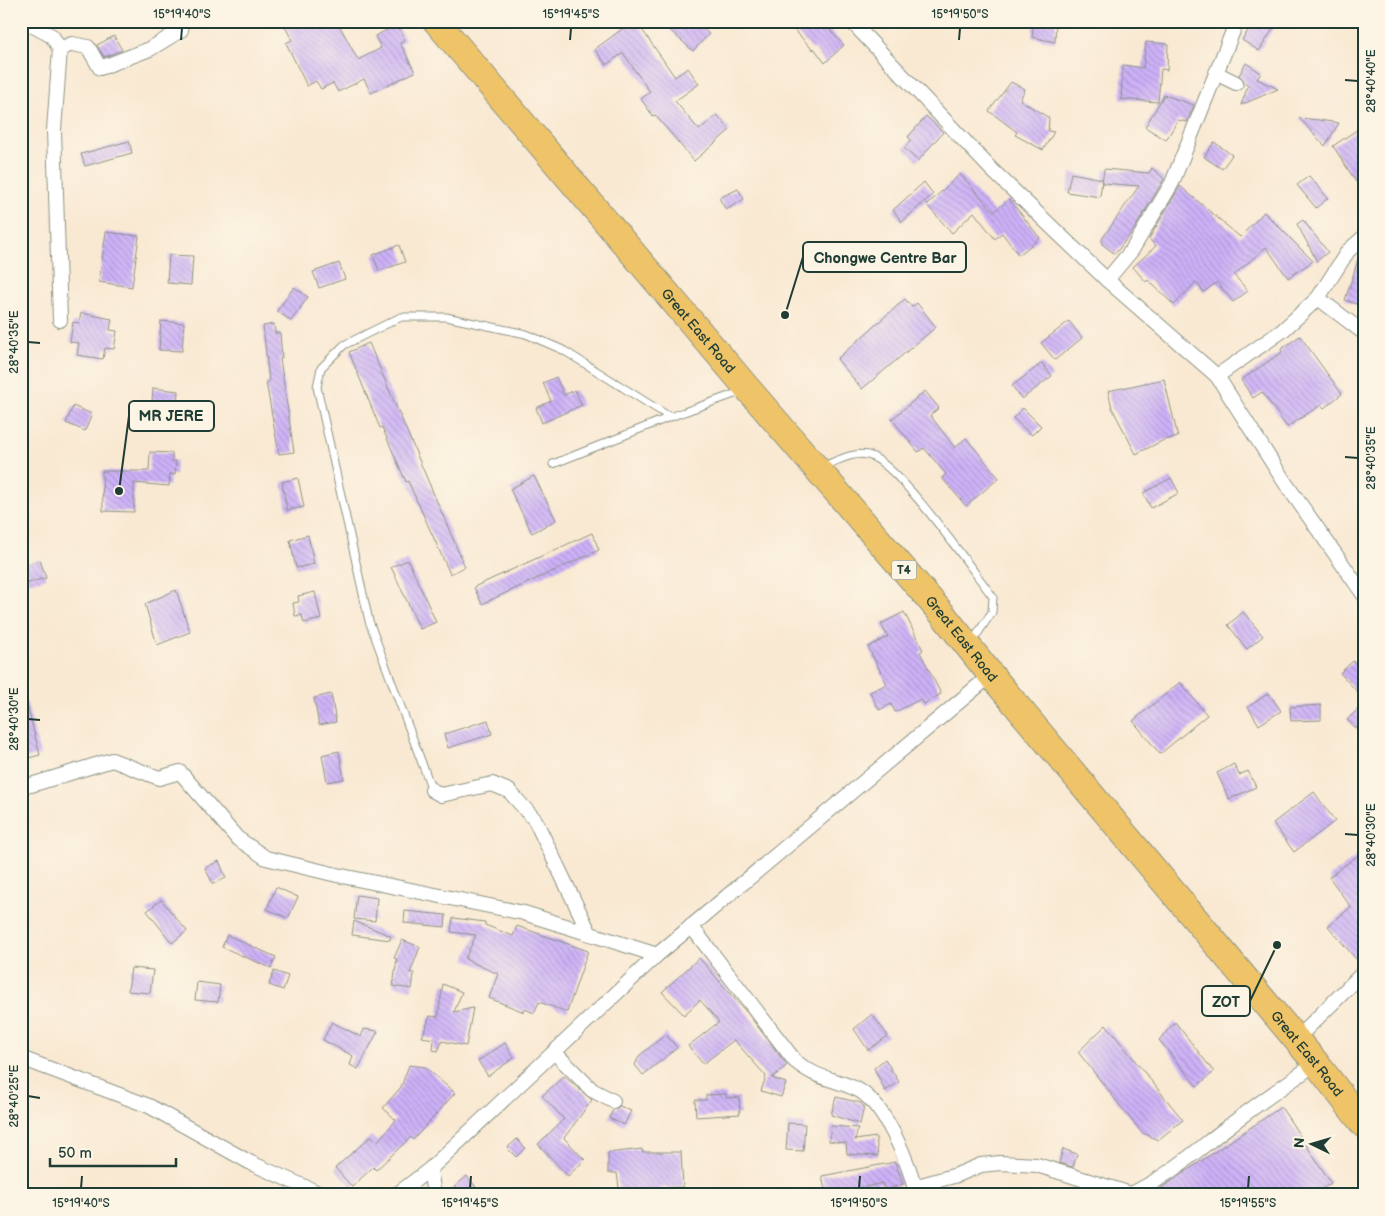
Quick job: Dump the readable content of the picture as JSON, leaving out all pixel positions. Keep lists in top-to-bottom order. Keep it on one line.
{"streets":{"highway":["Great East Road","T4"]},"places":["Chongwe Centre Bar","MR JERE","ZOT"],"scale_bar":"50 m","north":"left","coordinates":["15°19'40\"S","15°19'45\"S","15°19'50\"S","28°40'40\"E","28°40'35\"E","28°40'30\"E","28°40'25\"E","15°19'55\"S"]}
